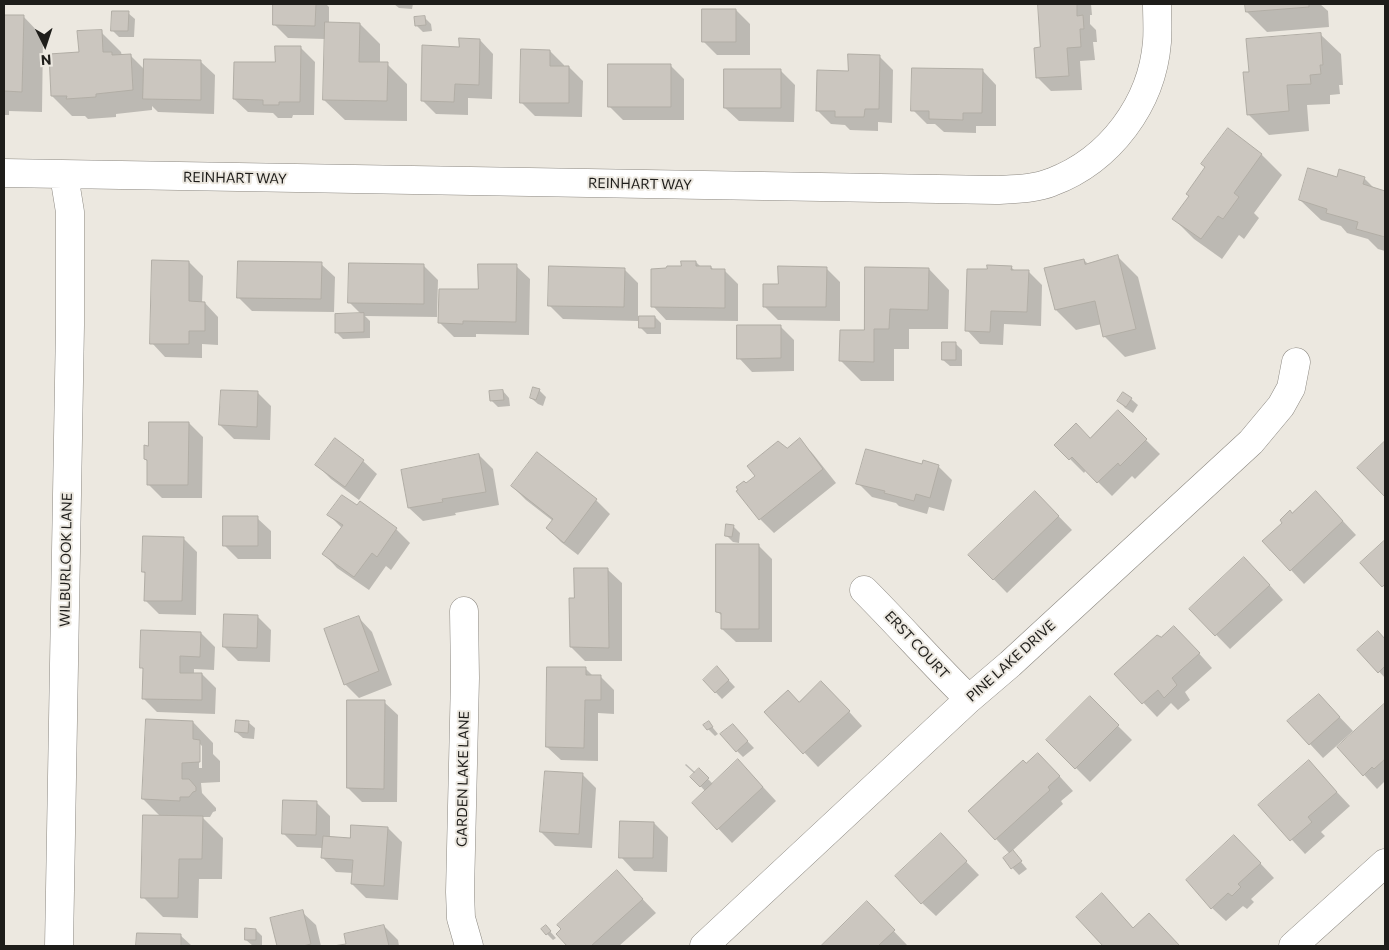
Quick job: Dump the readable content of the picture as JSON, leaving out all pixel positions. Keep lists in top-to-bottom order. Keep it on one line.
{"streets":{"street":["REINHART WAY","WILBURLOOK LANE","ERST COURT","PINE LAKE DRIVE","GARDEN LAKE LANE"]},"crossings":[["REINHART WAY","WILBURLOOK LANE"],["ERST COURT","PINE LAKE DRIVE"]],"north":"bottom"}
